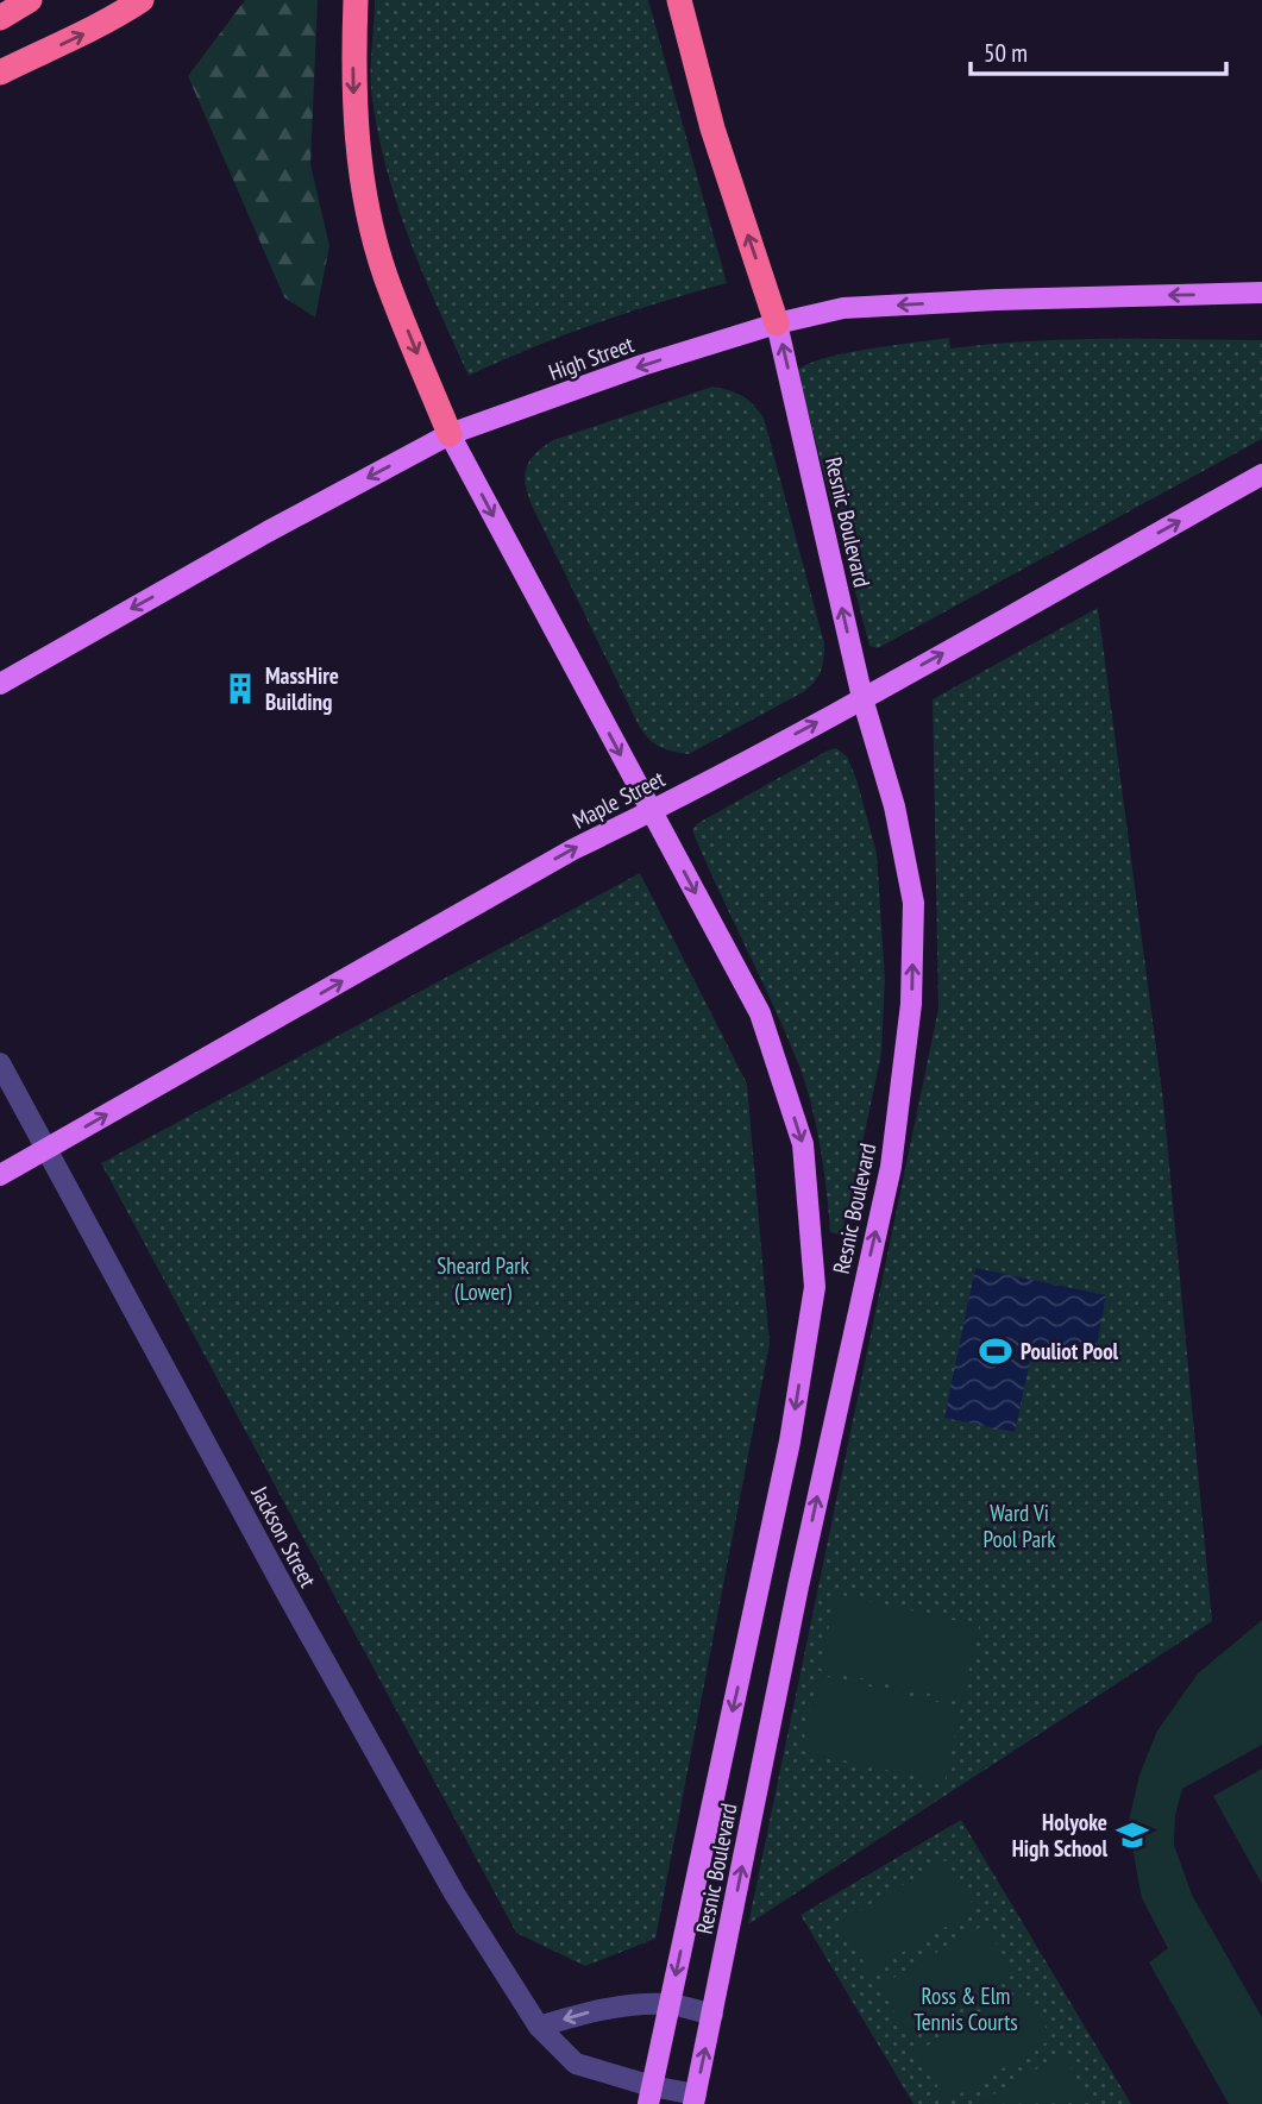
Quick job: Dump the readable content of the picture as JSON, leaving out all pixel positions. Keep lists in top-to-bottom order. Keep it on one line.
{"streets":{"main road":["High Street","Resnic Boulevard","Maple Street"],"street":["Jackson Street"]},"crossings":[["High Street","Resnic Boulevard"],["Resnic Boulevard","Maple Street"],["Resnic Boulevard","Jackson Street"],["Maple Street","Jackson Street"]],"one_way":["High Street","Maple Street"],"parks":["Sheard Park (Lower)","Ward Vi Pool Park","Ross & Elm Tennis Courts"],"places":{"building":["MassHire Building"],"sports":["Pouliot Pool"],"school or university":["Holyoke High School"]},"scale_bar":"50 m"}
